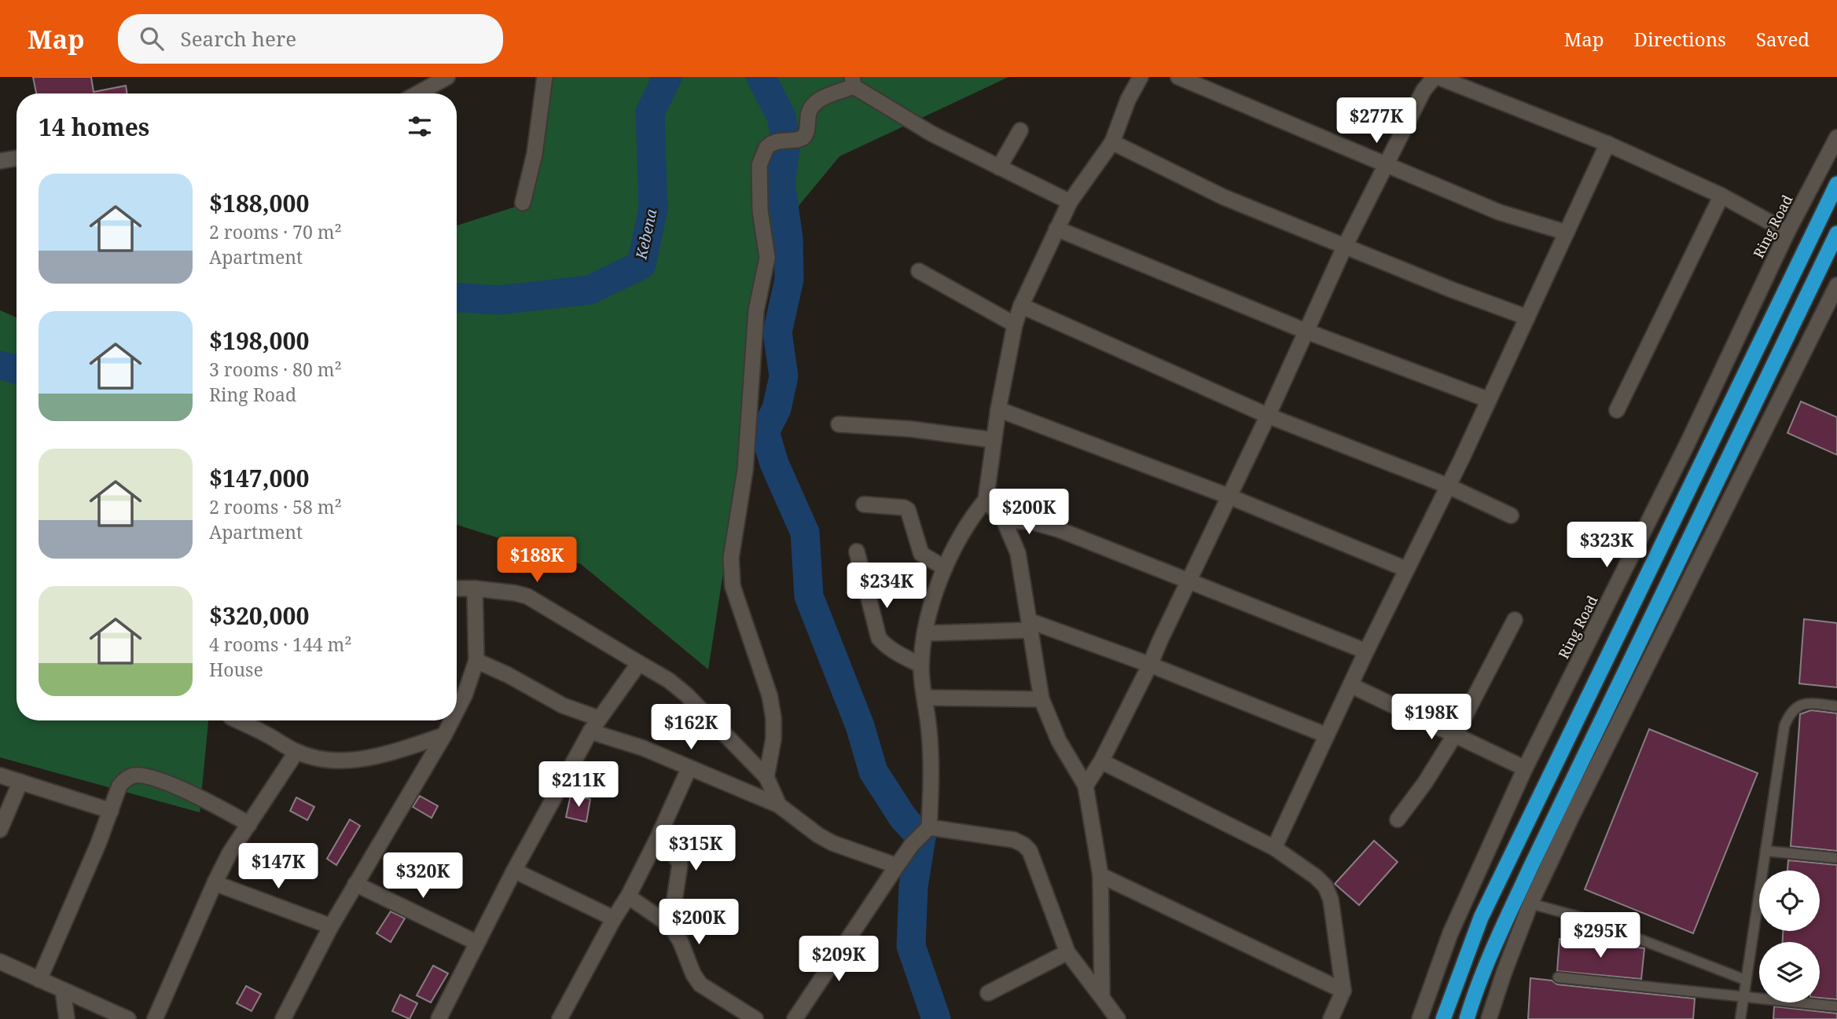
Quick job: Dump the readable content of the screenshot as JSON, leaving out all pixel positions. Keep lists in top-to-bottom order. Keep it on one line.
{"streets":{"street":["Ring Road"]},"water":["Kebena"],"page":{"header":"Map","search":"Search here","nav":["Map","Directions","Saved"],"heading":"14 homes","price":["$277K","$200K","$323K","$188K","$234K","$198K","$162K","$211K","$315K","$147K","$320K","$200K","$295K","$209K"],"list":[{"name":"$188,000","note":"2 rooms · 70 m² · Apartment"},{"name":"$198,000","note":"3 rooms · 80 m² · Ring Road"},{"name":"$147,000","note":"2 rooms · 58 m² · Apartment"},{"name":"$320,000","note":"4 rooms · 144 m² · House"}]}}
